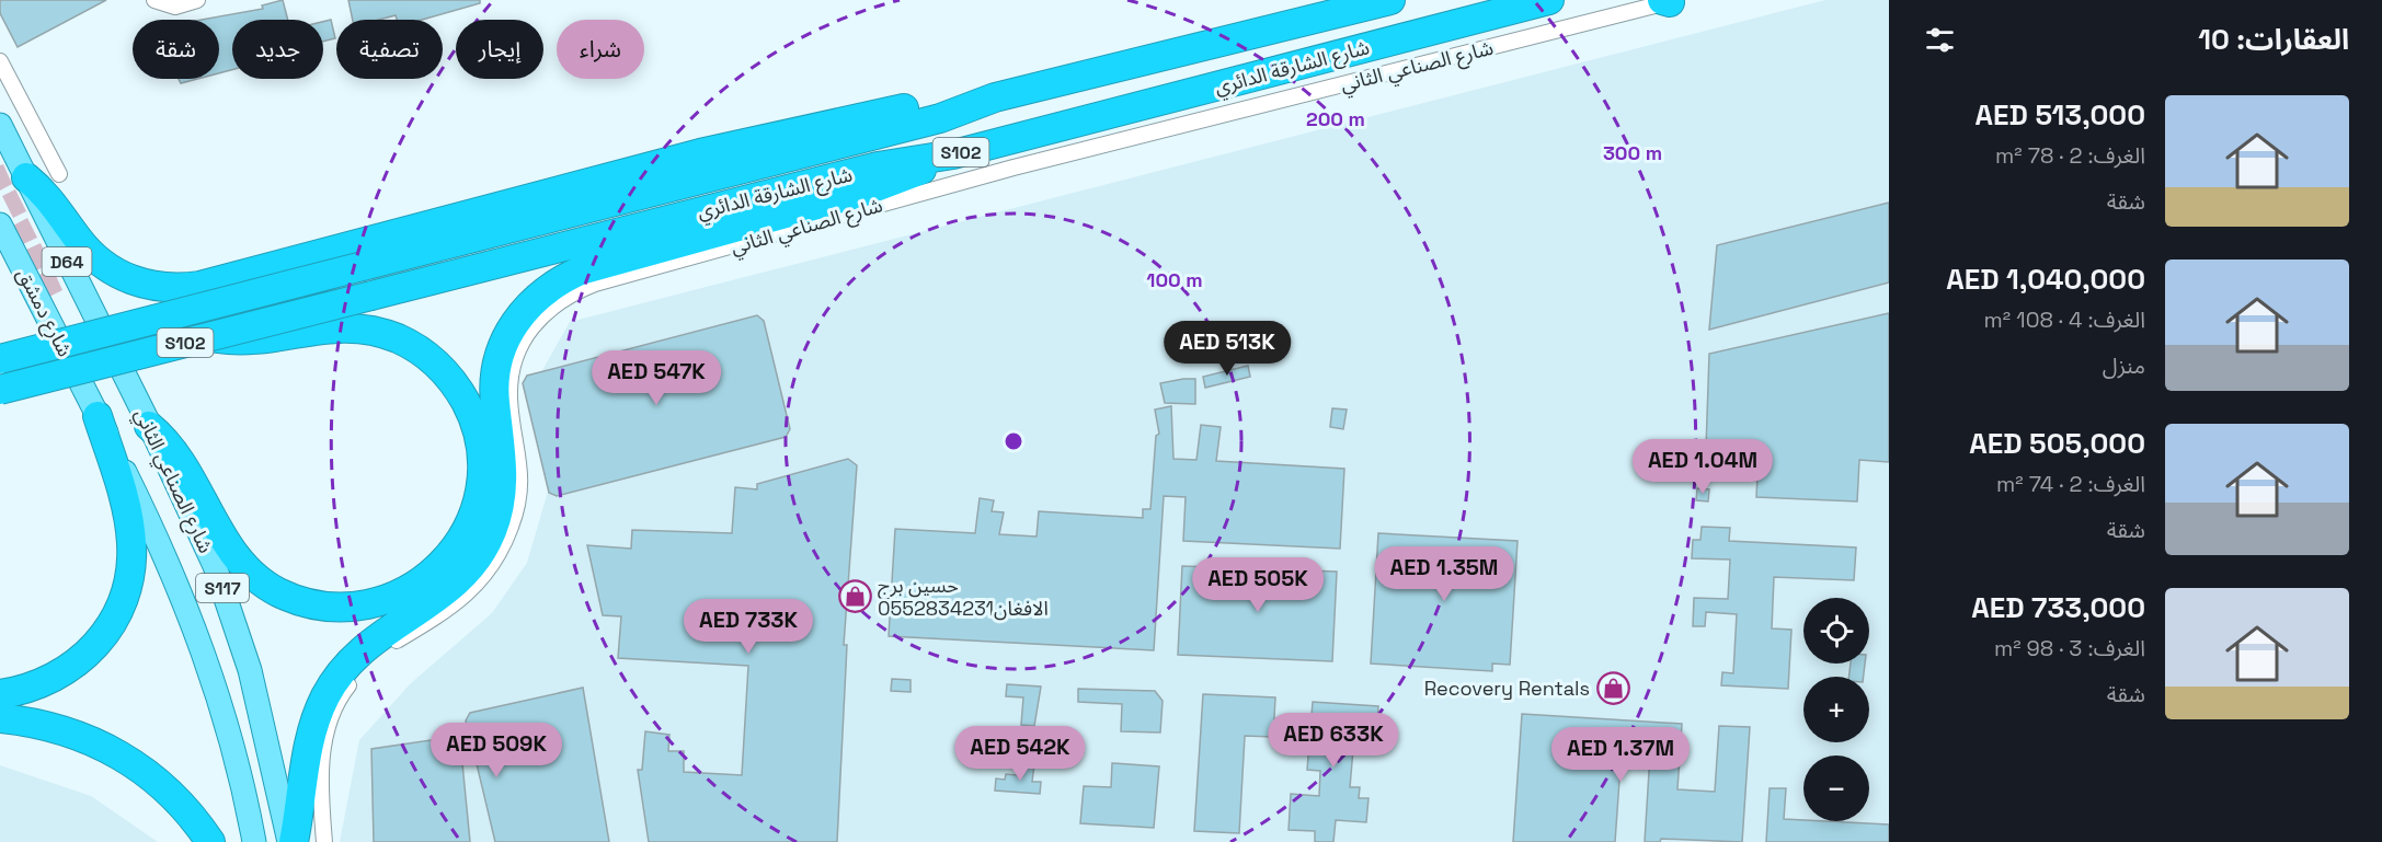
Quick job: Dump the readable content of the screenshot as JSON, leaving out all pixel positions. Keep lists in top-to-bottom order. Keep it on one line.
{"streets":{"highway":["شارع الشارقة الدائري","S102"],"main road":["شارع الصناعي الثاني","D64","شارع دمشق","S117"]},"crossings":[["شارع الصناعي الثاني","شارع دمشق"]],"places":{"shop":["حسين برج الافغان0552834231","Recovery Rentals"]},"page":{"heading":"العقارات: 10","chip":["شراء","إيجار","تصفية","جديد","شقة"],"list":[{"name":"AED 513,000","note":"الغرف: 2 · 78 m² · شقة"},{"name":"AED 1,040,000","note":"الغرف: 4 · 108 m² · منزل"},{"name":"AED 505,000","note":"الغرف: 2 · 74 m² · شقة"},{"name":"AED 733,000","note":"الغرف: 3 · 98 m² · شقة"}],"price":["AED 513K","AED 547K","AED 1.04M","AED 1.35M","AED 505K","AED 733K","AED 633K","AED 509K","AED 542K","AED 1.37M"],"map_buttons":["+","−"]},"rings":["200 m","300 m","100 m"]}
